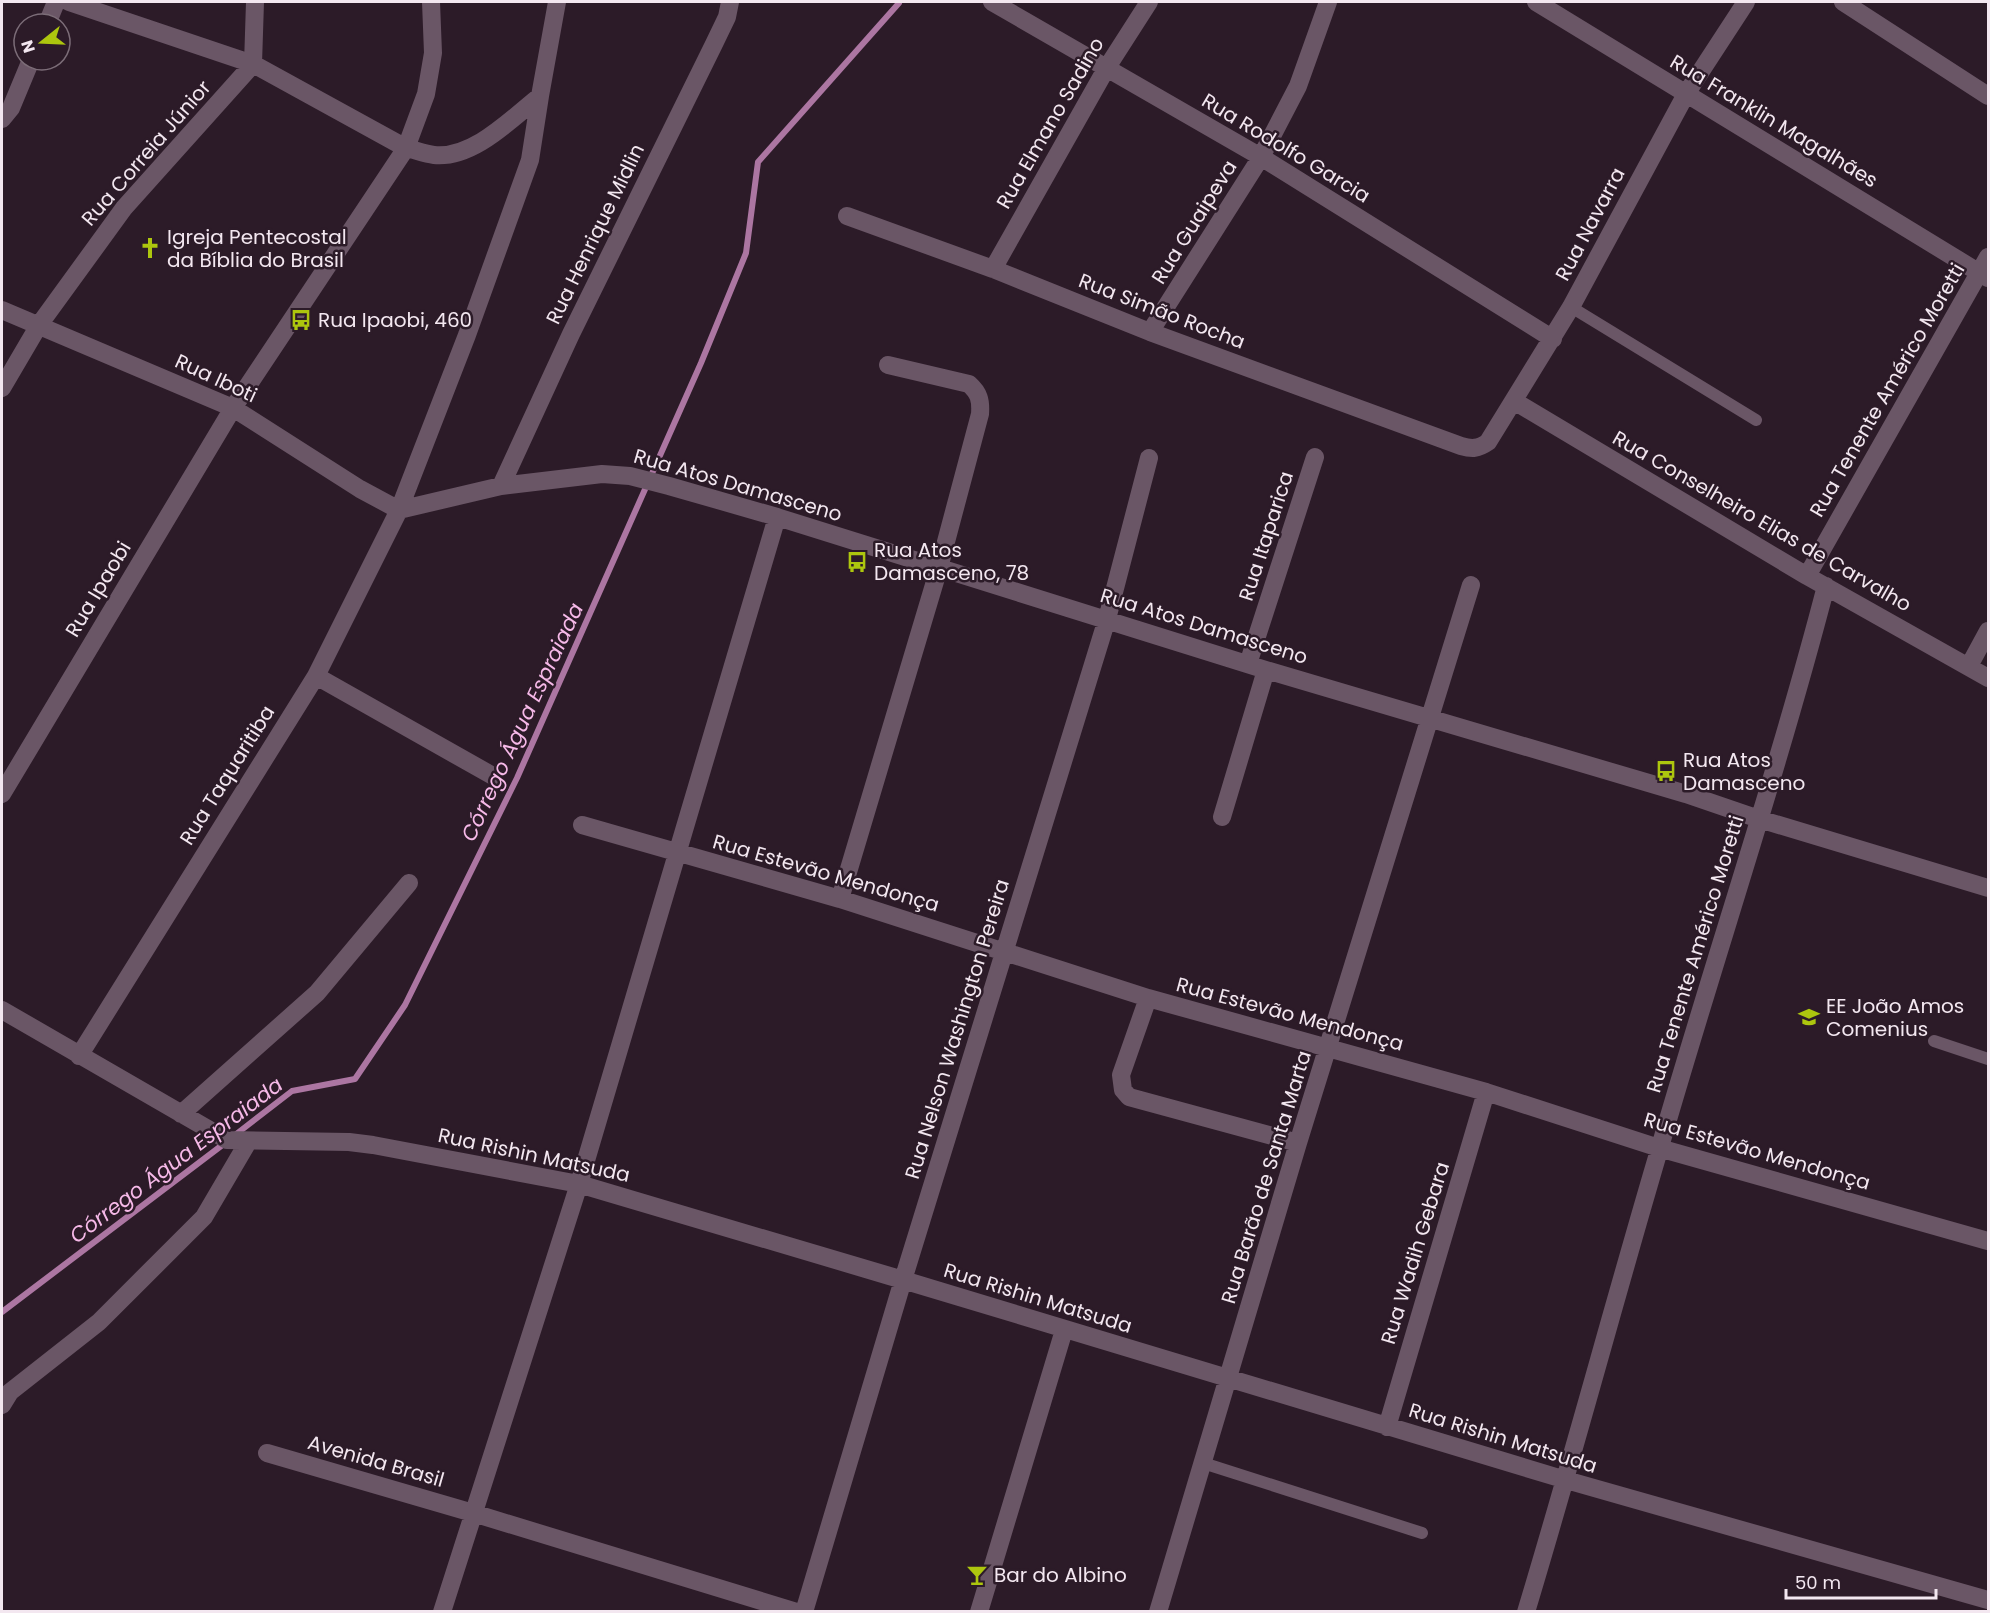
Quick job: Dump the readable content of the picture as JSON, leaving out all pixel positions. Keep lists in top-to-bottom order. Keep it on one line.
{"streets":{"street":["Rua Franklin Magalhães","Rua Elmano Sadino","Rua Rodolfo Garcia","Rua Correia Júnior","Rua Guaipeva","Rua Navarra","Rua Henrique Midlin","Rua Simão Rocha","Rua Iboti","Rua Tenente Américo Moretti","Rua Atos Damasceno","Rua Conselheiro Elias de Carvalho","Rua Itaparica","Rua Ipaobi","Rua Taquaritiba","Rua Estevão Mendonça","Rua Nelson Washington Pereira","Rua Rishin Matsuda","Rua Barão de Santa Marta","Rua Wadih Gebara","Avenida Brasil"]},"crossings":[["Rua Franklin Magalhães","Rua Navarra"],["Rua Franklin Magalhães","Rua Tenente Américo Moretti"],["Rua Elmano Sadino","Rua Rodolfo Garcia"],["Rua Elmano Sadino","Rua Simão Rocha"],["Rua Rodolfo Garcia","Rua Guaipeva"],["Rua Rodolfo Garcia","Rua Navarra"],["Rua Correia Júnior","Rua Iboti"],["Rua Guaipeva","Rua Simão Rocha"],["Rua Navarra","Rua Simão Rocha"],["Rua Navarra","Rua Conselheiro Elias de Carvalho"],["Rua Henrique Midlin","Rua Atos Damasceno"],["Rua Iboti","Rua Atos Damasceno"],["Rua Iboti","Rua Ipaobi"],["Rua Iboti","Rua Taquaritiba"],["Rua Tenente Américo Moretti","Rua Atos Damasceno"],["Rua Tenente Américo Moretti","Rua Conselheiro Elias de Carvalho"],["Rua Tenente Américo Moretti","Rua Estevão Mendonça"],["Rua Tenente Américo Moretti","Rua Rishin Matsuda"],["Rua Atos Damasceno","Rua Itaparica"],["Rua Atos Damasceno","Rua Taquaritiba"],["Rua Atos Damasceno","Rua Nelson Washington Pereira"],["Rua Atos Damasceno","Rua Barão de Santa Marta"],["Rua Taquaritiba","Rua Rishin Matsuda"],["Rua Estevão Mendonça","Rua Nelson Washington Pereira"],["Rua Estevão Mendonça","Rua Barão de Santa Marta"],["Rua Estevão Mendonça","Rua Wadih Gebara"],["Rua Nelson Washington Pereira","Rua Rishin Matsuda"],["Rua Rishin Matsuda","Rua Barão de Santa Marta"],["Rua Rishin Matsuda","Rua Wadih Gebara"]],"water":["Córrego Água Espraiada"],"places":{"church":["Igreja Pentecostal da Bíblia do Brasil"],"bus stop":["Rua Ipaobi, 460","Rua Atos Damasceno, 78","Rua Atos Damasceno"],"school or university":["EE João Amos Comenius"],"bar":["Bar do Albino"]},"scale_bar":"50 m","north":"left"}
